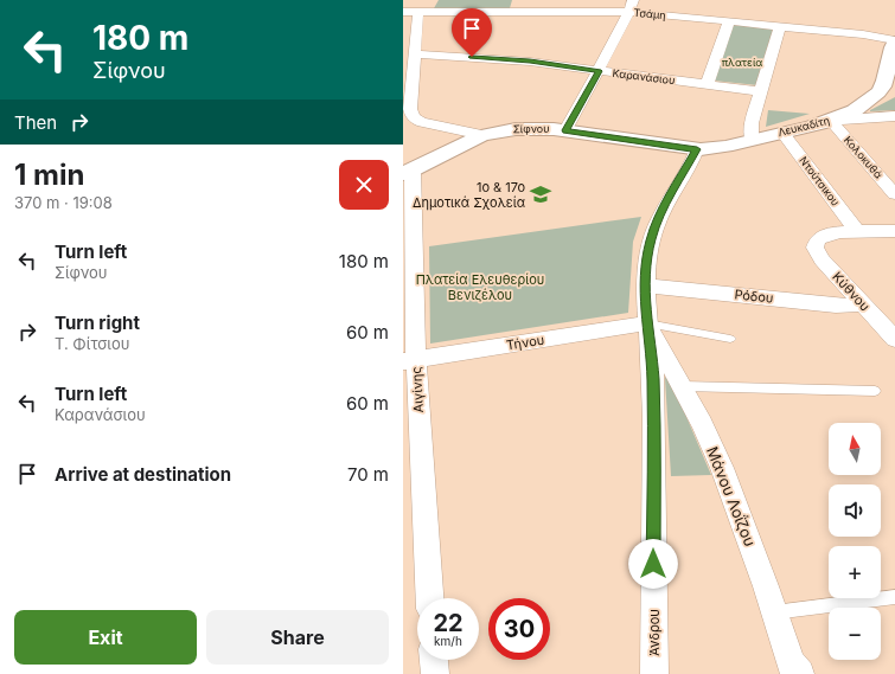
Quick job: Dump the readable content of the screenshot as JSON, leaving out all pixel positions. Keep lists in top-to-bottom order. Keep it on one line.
{"streets":{"street":["Τσάμη","Καρανάσιου","Λευκαδίτη","Σίφνου","Κολοκυθά","Ντούτσικου","Κύθνου","Ρόδου","Τήνου","Αιγίνης","Μάνου Λοΐζου","Άνδρου"]},"crossings":[["Τσάμη","Λευκαδίτη"],["Λευκαδίτη","Σίφνου"],["Λευκαδίτη","Κολοκυθά"],["Λευκαδίτη","Ντούτσικου"],["Λευκαδίτη","Άνδρου"],["Σίφνου","Αιγίνης"],["Σίφνου","Άνδρου"],["Ντούτσικου","Κύθνου"],["Κύθνου","Ρόδου"],["Ρόδου","Άνδρου"],["Τήνου","Αιγίνης"],["Τήνου","Μάνου Λοΐζου"],["Τήνου","Άνδρου"],["Μάνου Λοΐζου","Άνδρου"]],"parks":["πλατεία","Πλατεία Ελευθερίου Βενιζέλου"],"places":{"school or university":["1ο & 17ο Δημοτικά Σχολεία"]},"north":"top","page":{"turn":["180 m","Σίφνου"],"then":"Then","heading":["1 min","370 m · 19:08"],"list":[{"name":"Turn left","note":"Σίφνου","value":"180 m"},{"name":"Turn right","note":"Τ. Φίτσιου","value":"60 m"},{"name":"Turn left","note":"Καρανάσιου","value":"60 m"},{"name":"Arrive at destination","value":"70 m"}],"map_buttons":["+","−"],"speed":"22 km/h","limit":"30","buttons":["Exit","Share"]}}
